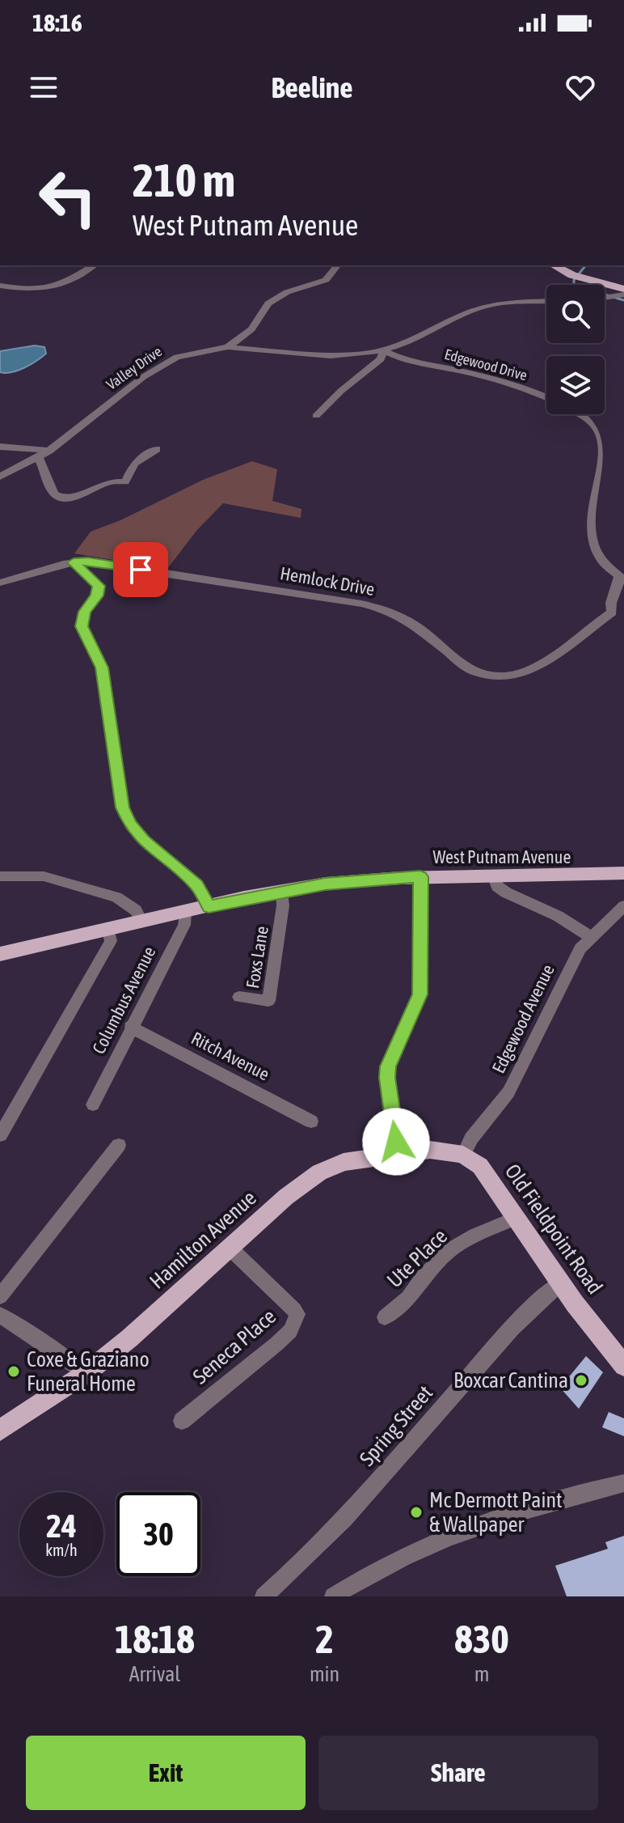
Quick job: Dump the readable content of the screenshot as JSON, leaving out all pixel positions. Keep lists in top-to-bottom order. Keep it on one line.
{"streets":{"main road":["West Putnam Avenue","Old Fieldpoint Road","Hamilton Avenue"],"street":["Edgewood Drive","Valley Drive","Hemlock Drive","Foxs Lane","Columbus Avenue","Edgewood Avenue","Ritch Avenue","Ute Place","Seneca Place","Spring Street"]},"crossings":[["Edgewood Drive","Valley Drive"],["West Putnam Avenue","Foxs Lane"],["West Putnam Avenue","Columbus Avenue"],["Columbus Avenue","Ritch Avenue"],["Edgewood Avenue","Old Fieldpoint Road"],["Edgewood Avenue","Hamilton Avenue"],["Old Fieldpoint Road","Hamilton Avenue"],["Old Fieldpoint Road","Ute Place"],["Old Fieldpoint Road","Spring Street"],["Hamilton Avenue","Seneca Place"]],"places":["Coxe & Graziano Funeral Home","Boxcar Cantina","Mc Dermott Paint & Wallpaper"],"page":{"status":"18:16","header":"Beeline","turn":["210 m","West Putnam Avenue"],"speed":"24 km/h","limit":"30","eta":["18:18","Arrival","2","min","830","m"],"buttons":["Exit","Share"]}}
